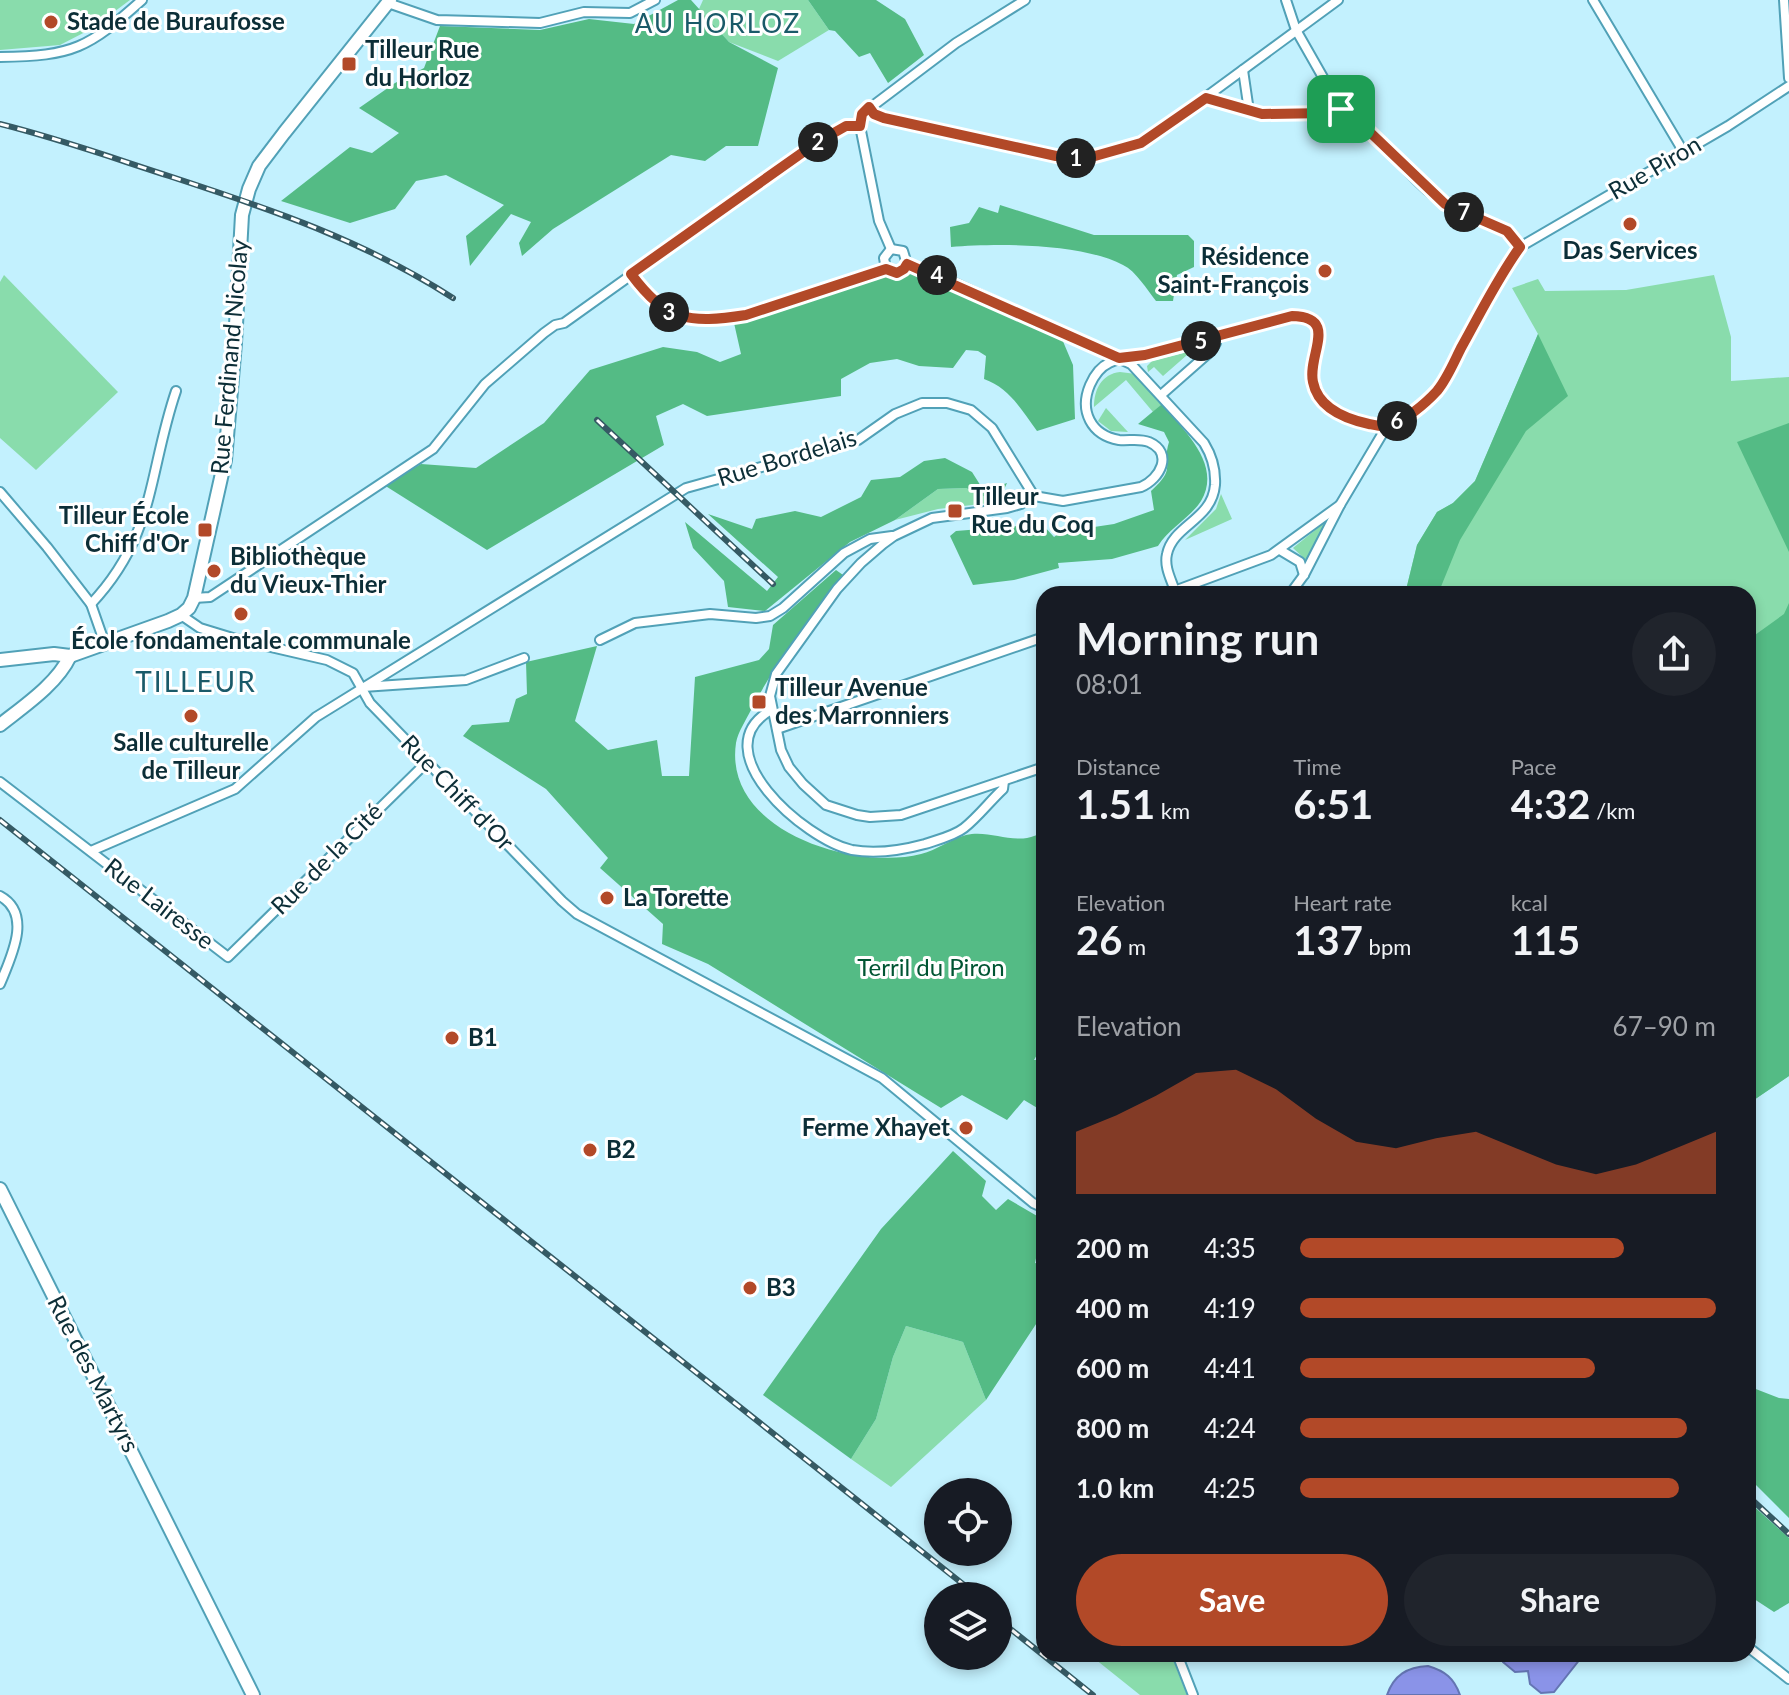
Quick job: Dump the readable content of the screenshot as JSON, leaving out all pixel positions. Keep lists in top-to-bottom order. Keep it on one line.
{"streets":{"street":["Rue Piron","Rue Ferdinand Nicolay","Rue Bordelais","Rue Chiff d'Or","Rue de la Cité","Rue Lairesse","Rue des Martyrs"]},"crossings":[["Rue Ferdinand Nicolay","Rue Chiff d'Or"],["Rue Bordelais","Rue Chiff d'Or"],["Rue Bordelais","Rue Lairesse"],["Rue Chiff d'Or","Rue de la Cité"],["Rue de la Cité","Rue Lairesse"]],"districts":["AU HORLOZ","TILLEUR"],"parks":["Terril du Piron"],"places":{"other":["Stade de Buraufosse","Das Services","Résidence Saint-François","Bibliothèque du Vieux-Thier","École fondamentale communale","Salle culturelle de Tilleur","La Torette","B1","Ferme Xhayet","B2","B3"],"transit":["Tilleur Rue du Horloz","Tilleur Rue du Coq","Tilleur École Chiff d'Or","Tilleur Avenue des Marronniers"]},"page":{"pins":["2","1","7","4","3","5","6"],"heading":["Morning run","08:01"],"stats":[["Distance","1.51 km"],["Time","6:51"],["Pace","4:32 /km"],["Elevation","26 m"],["Heart rate","137 bpm"],["kcal","115"]],"chart":["Elevation","67–90 m"],"list":[{"name":"200 m","note":"4:35"},{"name":"400 m","note":"4:19"},{"name":"600 m","note":"4:41"},{"name":"800 m","note":"4:24"},{"name":"1.0 km","note":"4:25"}],"buttons":["Save","Share"]}}
